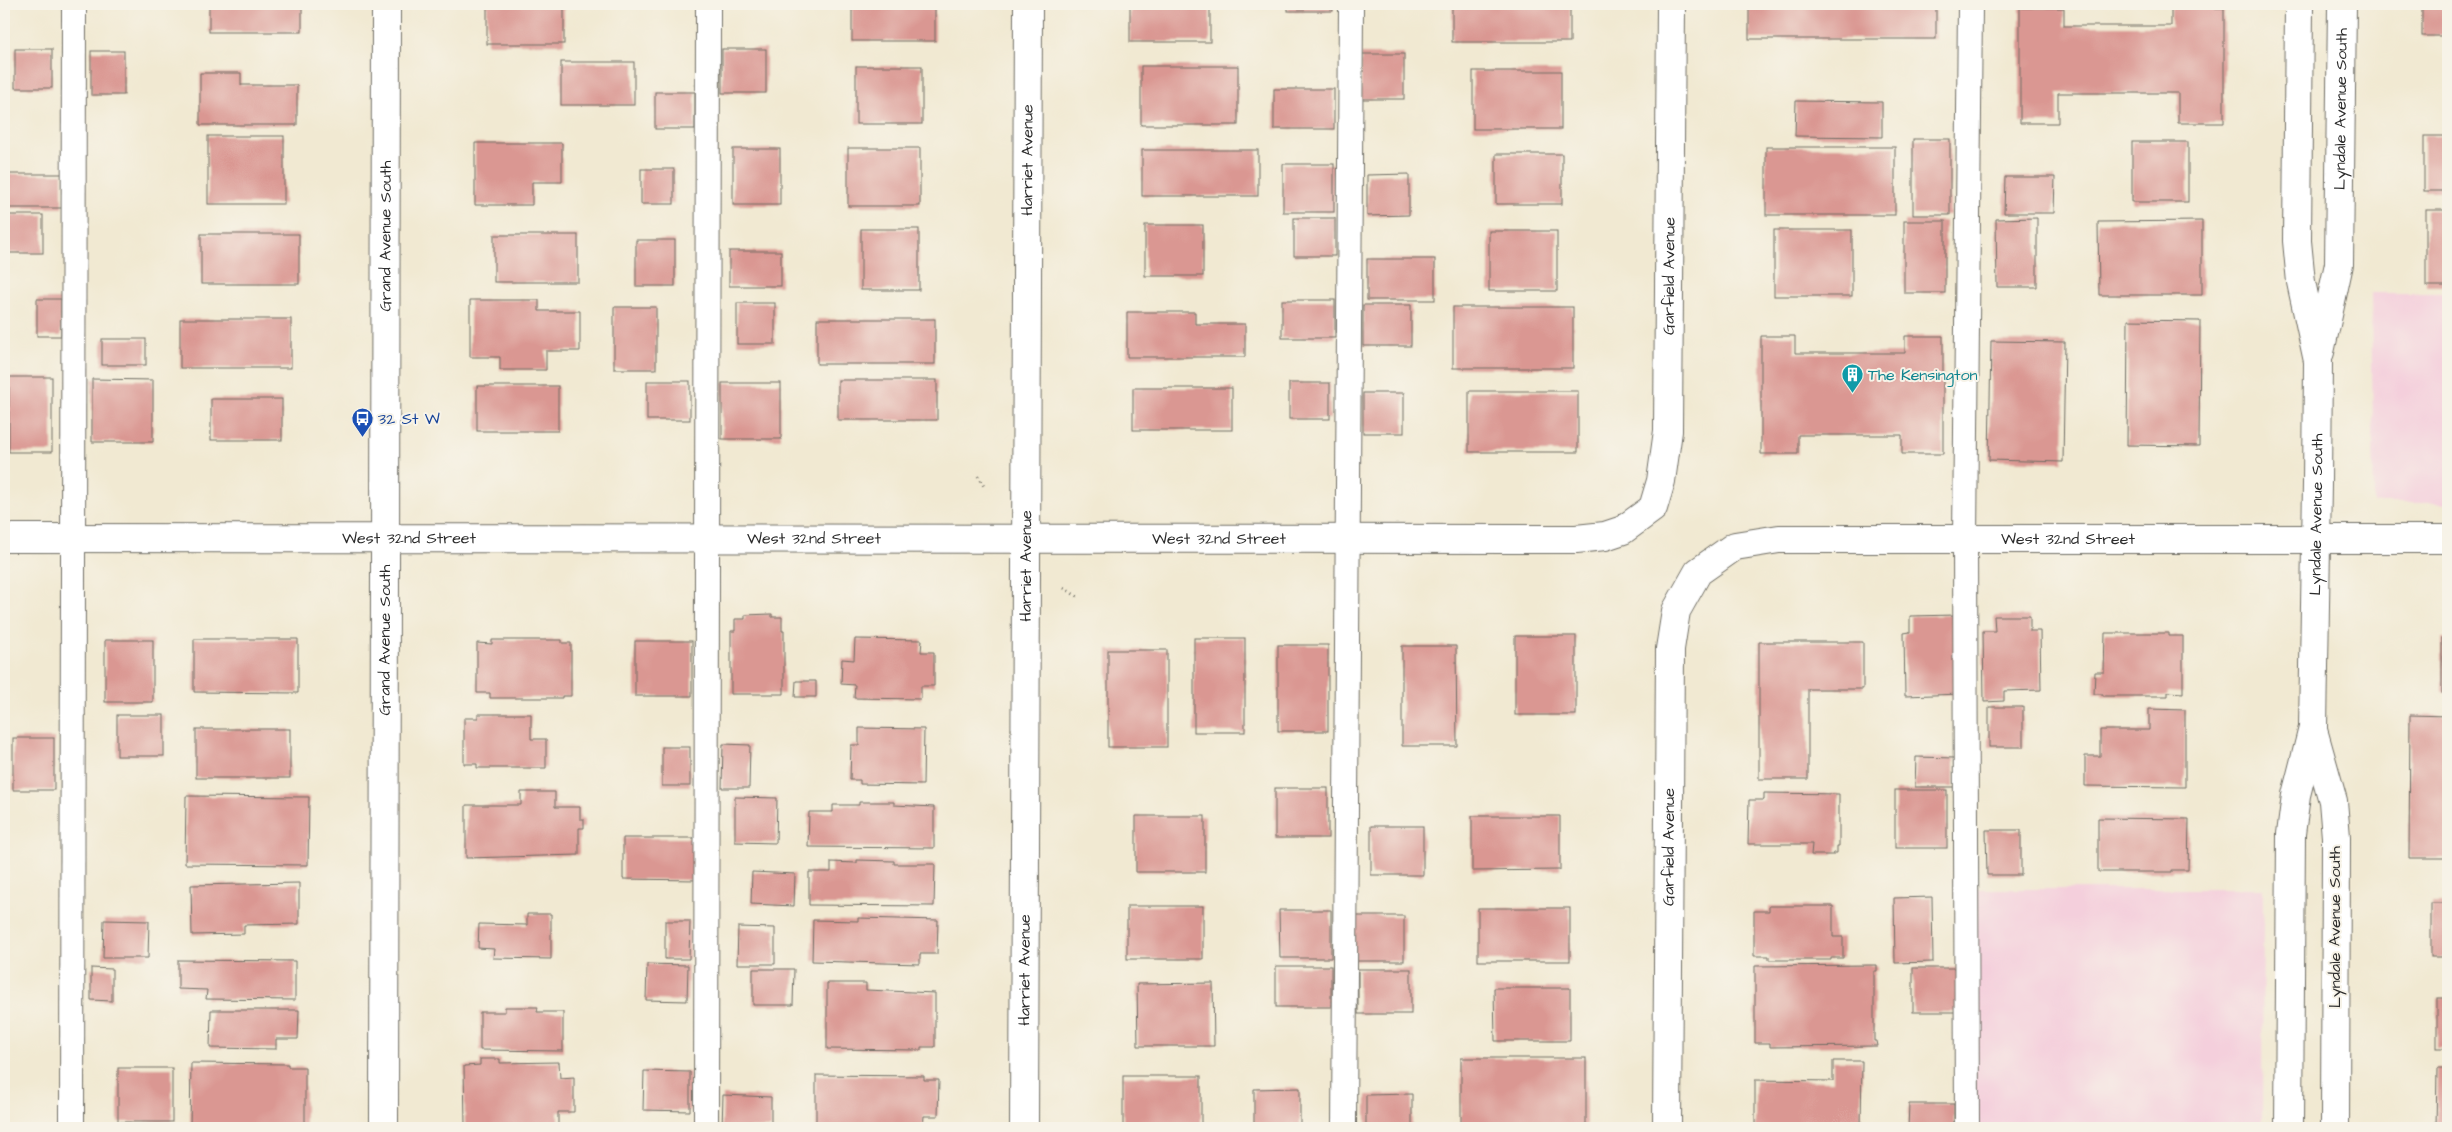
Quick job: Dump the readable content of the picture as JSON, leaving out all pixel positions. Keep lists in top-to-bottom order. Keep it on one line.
{"streets":{"street":["Lyndale Avenue South","Harriet Avenue","Grand Avenue South","Garfield Avenue","West 32nd Street"]},"crossings":[["Lyndale Avenue South","West 32nd Street"],["Harriet Avenue","West 32nd Street"],["Grand Avenue South","West 32nd Street"],["Garfield Avenue","West 32nd Street"]],"places":{"building":["The Kensington"],"bus stop":["32 St W"]}}
